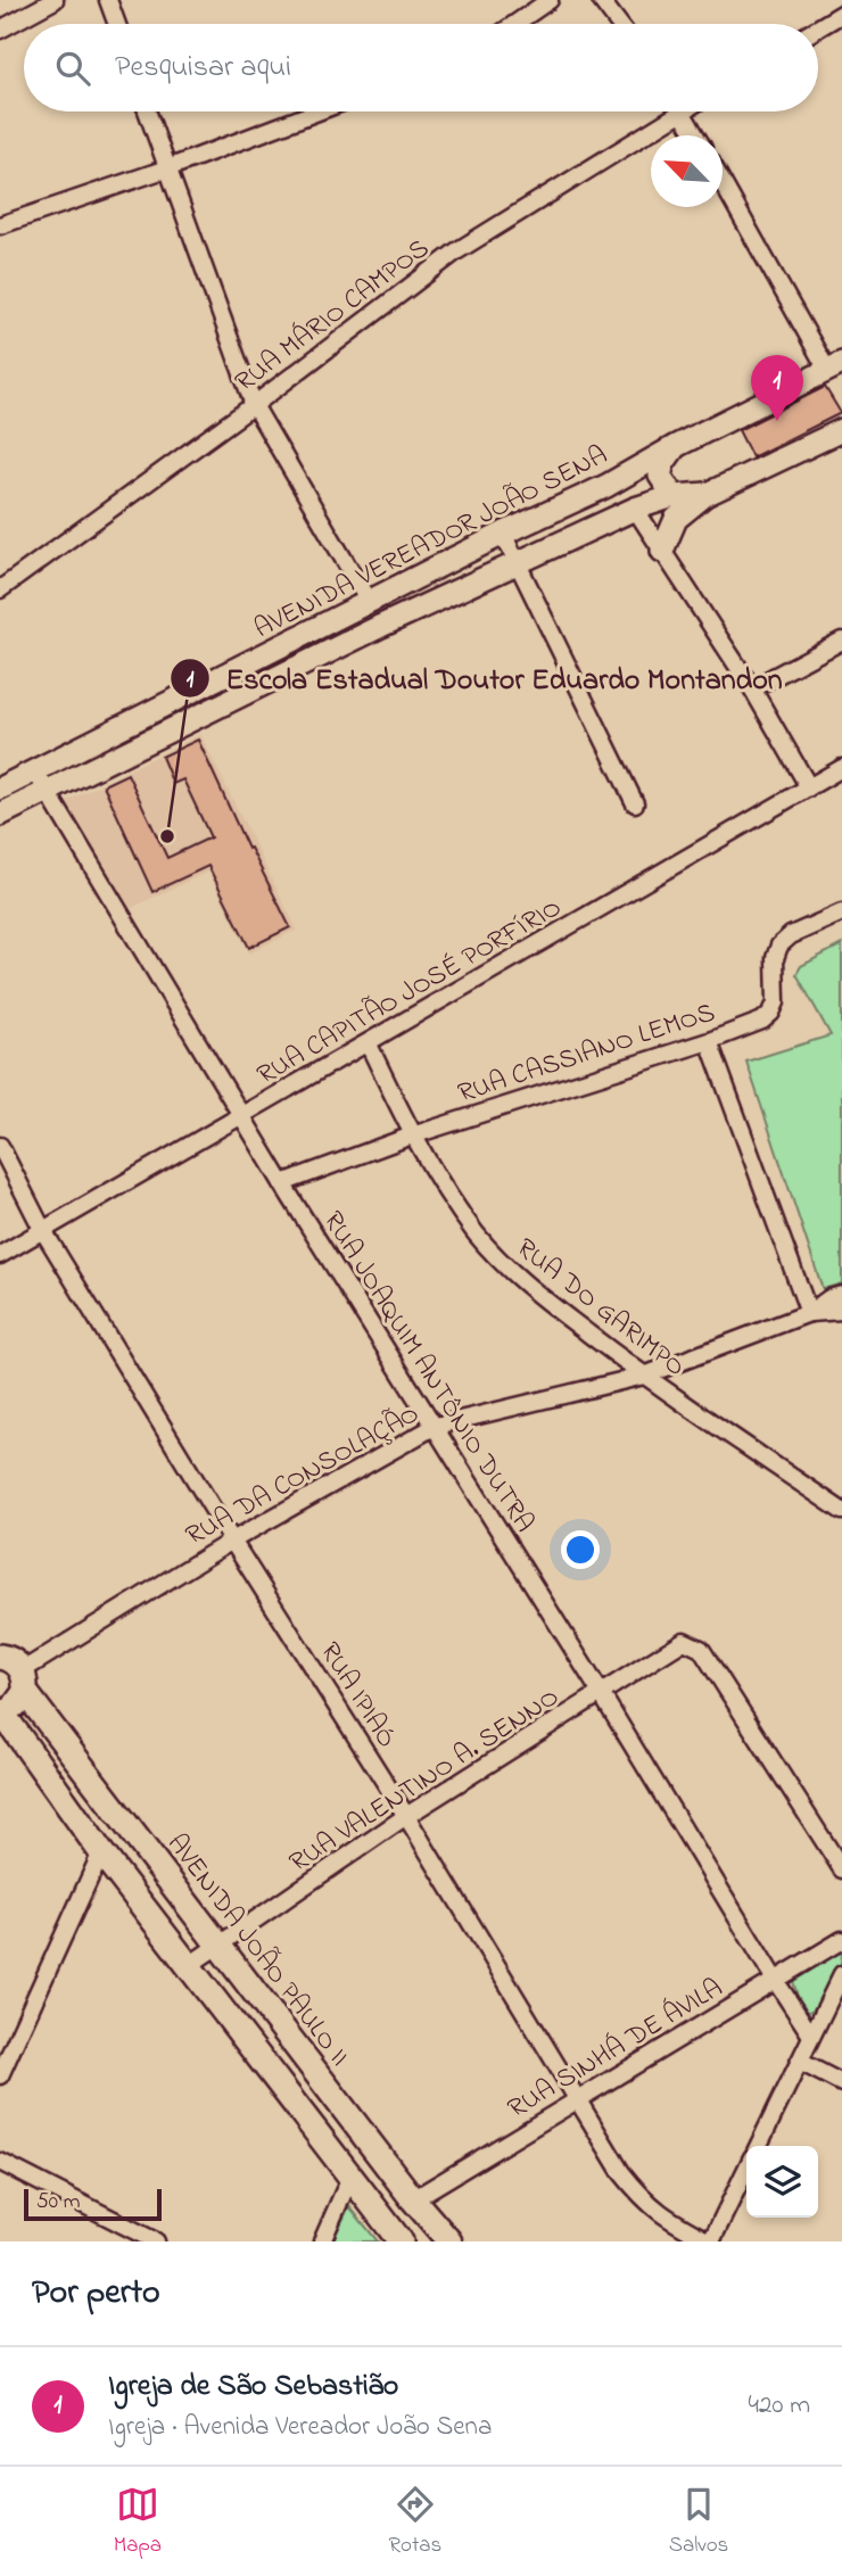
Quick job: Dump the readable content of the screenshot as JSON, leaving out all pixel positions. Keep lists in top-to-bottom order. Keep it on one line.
{"streets":{"main road":["AVENIDA VEREADOR JOÃO SENA","AVENIDA JOÃO PAULO II"],"street":["RUA MÁRIO CAMPOS","RUA CAPITÃO JOSÉ PORFÍRIO","RUA CASSIANO LEMOS","RUA DO GARIMPO","RUA JOAQUIM ANTÔNIO DUTRA","RUA DA CONSOLAÇÃO","RUA IPIAÓ","RUA VALENTINO A. SENNO","RUA SINHÁ DE ÁVILA"]},"crossings":[["AVENIDA VEREADOR JOÃO SENA","RUA JOAQUIM ANTÔNIO DUTRA"],["RUA CAPITÃO JOSÉ PORFÍRIO","RUA DO GARIMPO"],["RUA CAPITÃO JOSÉ PORFÍRIO","RUA JOAQUIM ANTÔNIO DUTRA"],["RUA CAPITÃO JOSÉ PORFÍRIO","RUA IPIAÓ"],["RUA CASSIANO LEMOS","RUA DO GARIMPO"],["RUA CASSIANO LEMOS","RUA JOAQUIM ANTÔNIO DUTRA"],["RUA DO GARIMPO","RUA DA CONSOLAÇÃO"],["RUA JOAQUIM ANTÔNIO DUTRA","RUA DA CONSOLAÇÃO"],["RUA JOAQUIM ANTÔNIO DUTRA","RUA VALENTINO A. SENNO"],["RUA JOAQUIM ANTÔNIO DUTRA","RUA SINHÁ DE ÁVILA"],["RUA DA CONSOLAÇÃO","RUA IPIAÓ"],["RUA DA CONSOLAÇÃO","AVENIDA JOÃO PAULO II"],["RUA IPIAÓ","RUA VALENTINO A. SENNO"],["RUA IPIAÓ","RUA SINHÁ DE ÁVILA"],["RUA VALENTINO A. SENNO","AVENIDA JOÃO PAULO II"],["AVENIDA JOÃO PAULO II","RUA SINHÁ DE ÁVILA"]],"places":["Escola Estadual Doutor Eduardo Montandon"],"scale_bar":"50 m","north":"top left","page":{"search":"Pesquisar aqui","pins":"1","scale":"50 m","heading":"Por perto","list":[{"mark":"1","name":"Igreja de São Sebastião","note":"Igreja · Avenida Vereador João Sena","value":"420 m"}],"nav":["Mapa","Rotas","Salvos"]}}
